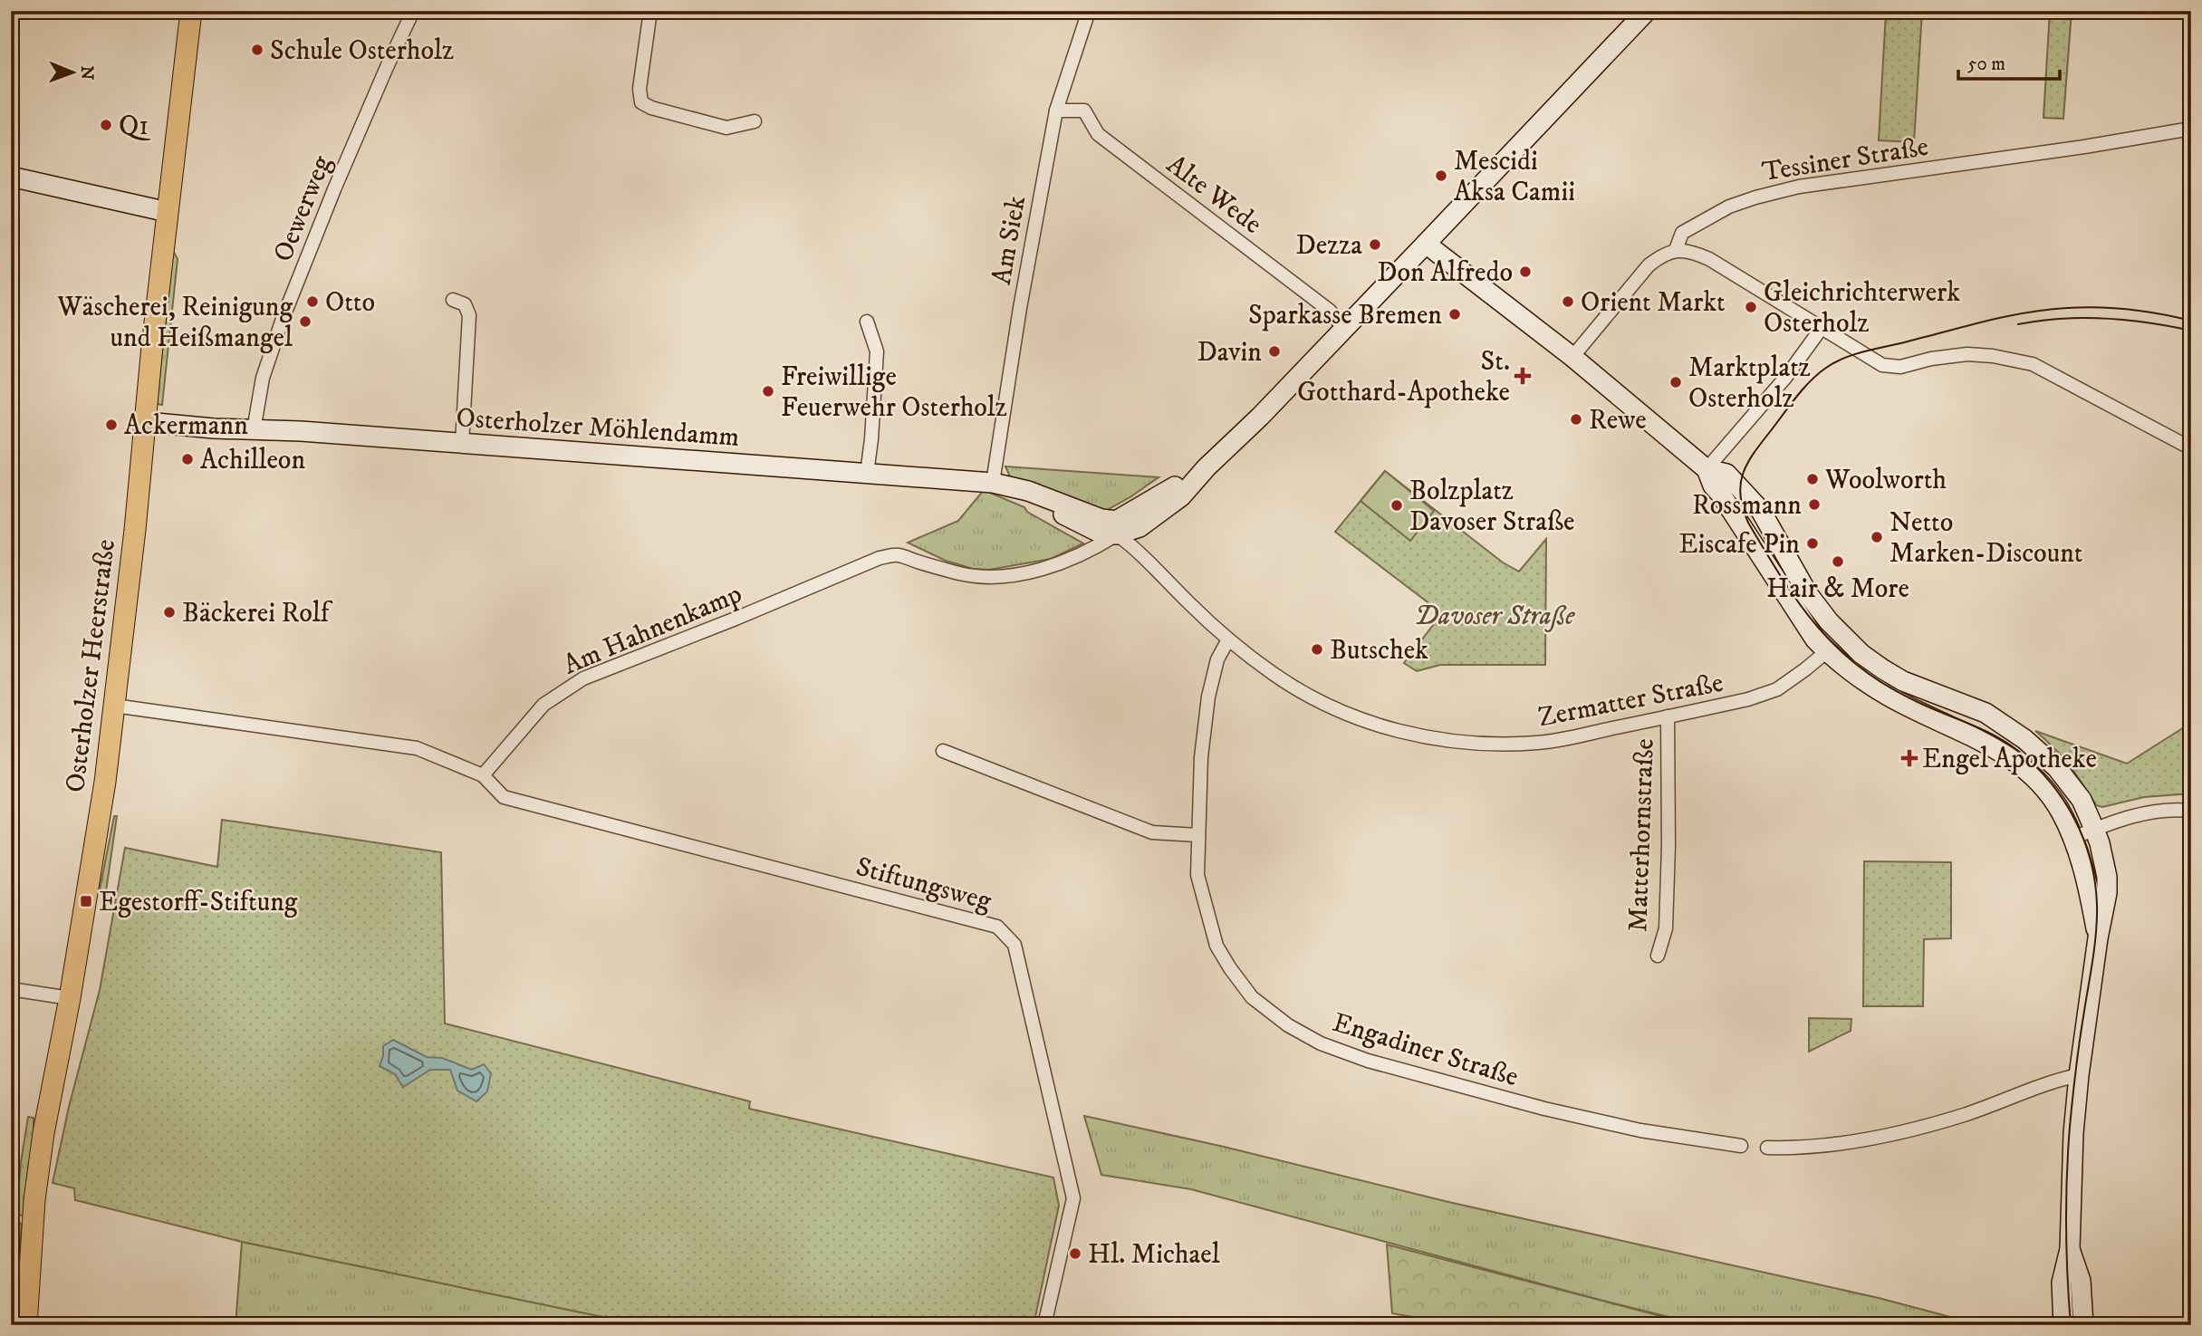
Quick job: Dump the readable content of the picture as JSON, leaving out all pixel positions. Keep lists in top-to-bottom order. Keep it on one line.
{"streets":{"main road":["Osterholzer Heerstraße"],"street":["Tessiner Straße","Alte Wede","Oewerweg","Am Siek","Osterholzer Möhlendamm","Am Hahnenkamp","Zermatter Straße","Matterhornstraße","Stiftungsweg","Engadiner Straße"]},"crossings":[["Alte Wede","Am Siek"],["Oewerweg","Osterholzer Möhlendamm"],["Am Siek","Osterholzer Möhlendamm"],["Osterholzer Möhlendamm","Am Hahnenkamp"],["Osterholzer Möhlendamm","Osterholzer Heerstraße"],["Osterholzer Möhlendamm","Zermatter Straße"],["Am Hahnenkamp","Zermatter Straße"],["Am Hahnenkamp","Stiftungsweg"],["Zermatter Straße","Matterhornstraße"],["Zermatter Straße","Engadiner Straße"]],"parks":["Davoser Straße"],"places":{"other":["Schule Osterholz","Q1","Mescidi Aksa Camii","Dezza","Don Alfredo","Otto","Orient Markt","Gleichrichterwerk Osterholz","Sparkasse Bremen","Wäscherei, Reinigung und Heißmangel","Davin","Marktplatz Osterholz","Freiwillige Feuerwehr Osterholz","Rewe","Ackermann","Achilleon","Woolworth","Rossmann","Bolzplatz Davoser Straße","Netto Marken-Discount","Eiscafe Pin","Hair & More","Bäckerei Rolf","Butschek","Hl. Michael"],"health":["St. Gotthard-Apotheke","Engel Apotheke"],"transit":["Egestorff-Stiftung"]},"scale_bar":"50 m","north":"right"}
